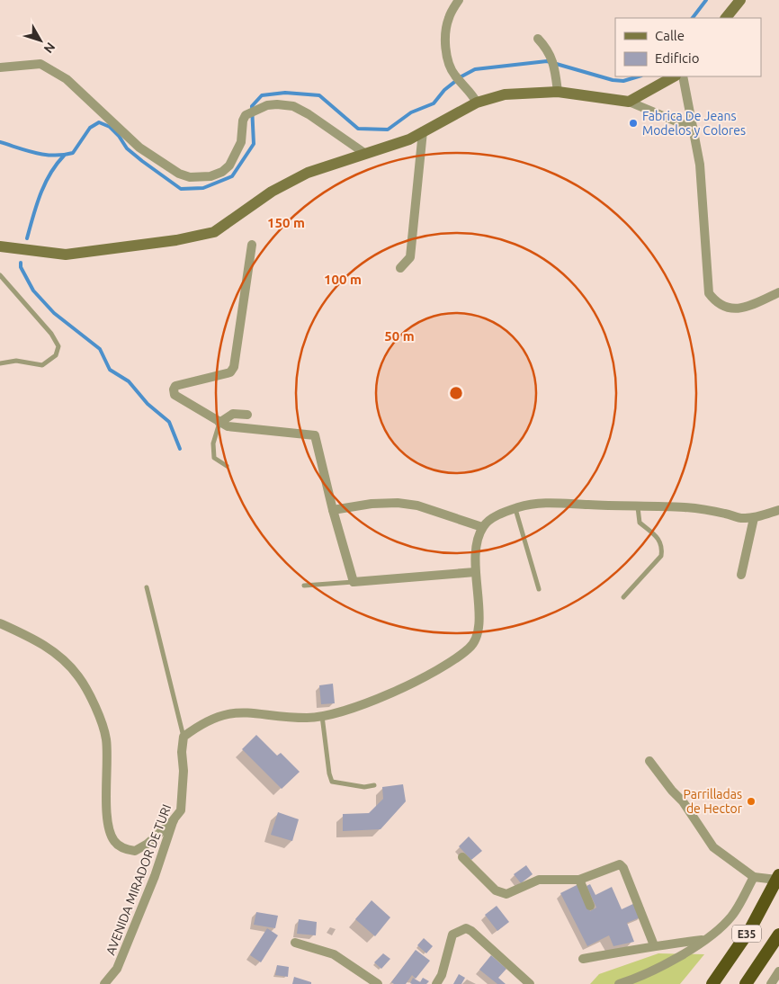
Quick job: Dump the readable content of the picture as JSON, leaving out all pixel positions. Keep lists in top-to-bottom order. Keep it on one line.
{"streets":{"highway":["E35"],"street":["AVENIDA MIRADOR DE TURI"]},"places":["Fabrica De Jeans Modelos y Colores","Parrilladas de Hector"],"legend":["Calle","Edificio"],"north":"bottom right","rings":["150 m","100 m","50 m"]}
